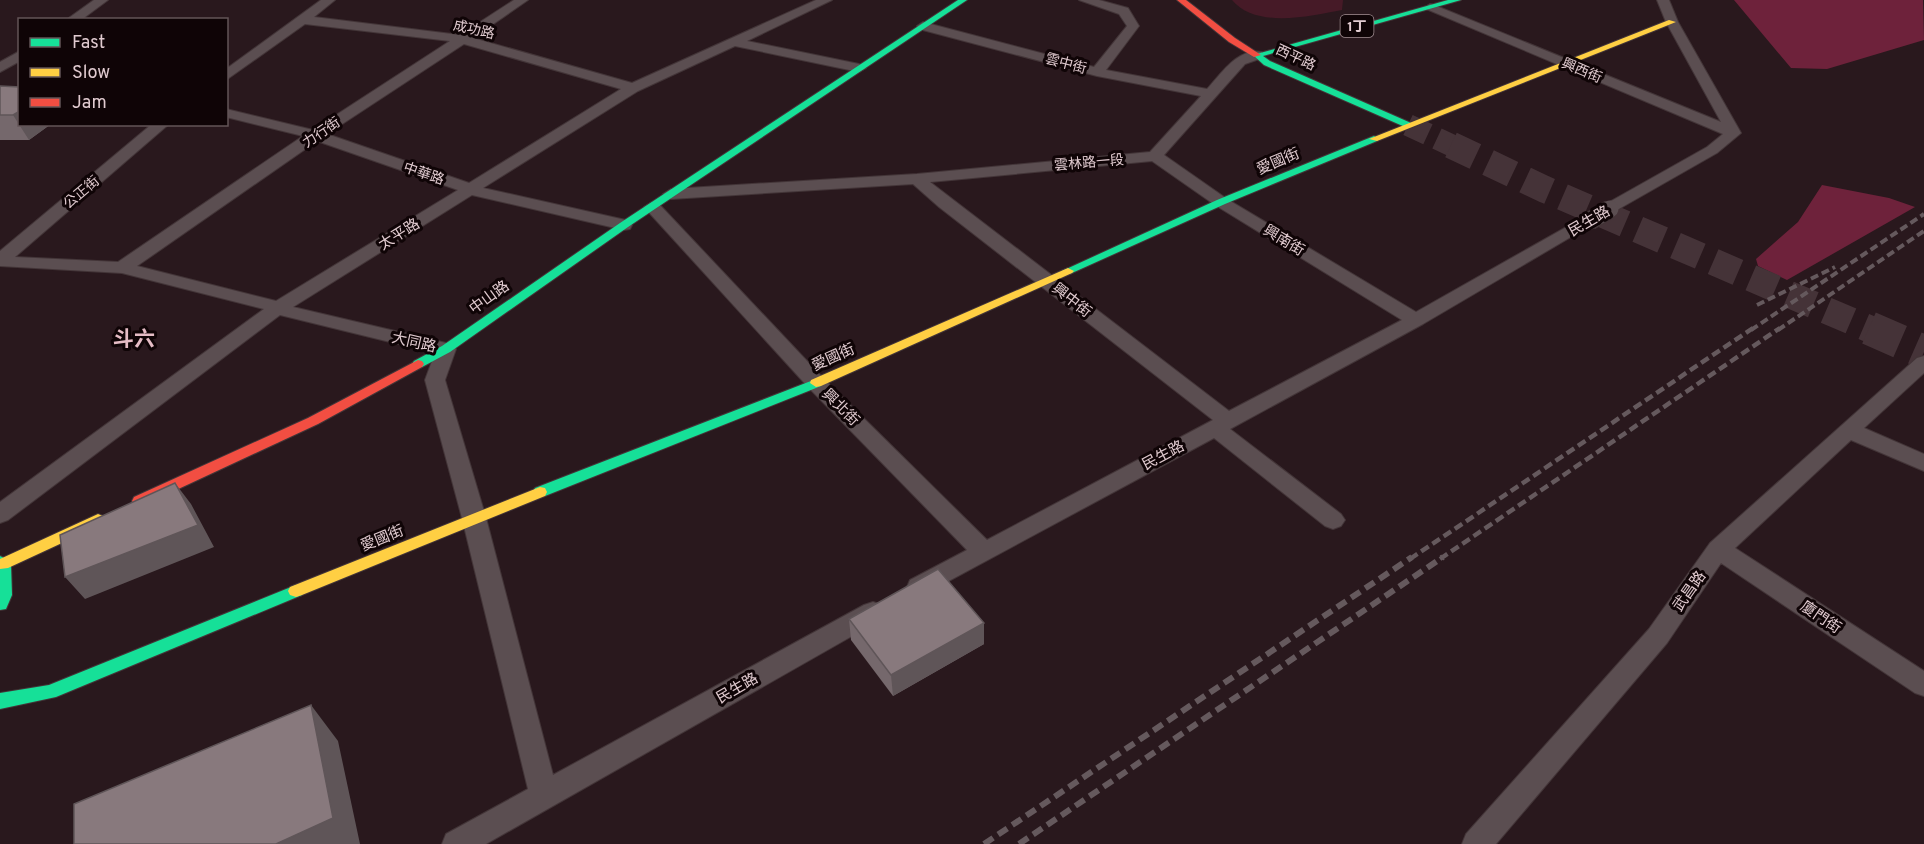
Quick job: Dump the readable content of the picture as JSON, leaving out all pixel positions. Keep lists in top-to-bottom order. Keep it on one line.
{"streets":{"street":["1丁","成功路","西平路","雲中街","興西街","力行街","愛國街","雲林路一段","中華路","公正街","民生路","太平路","興南街","中山路","興中街","大同路","興北街","武昌路","廈門街"]},"crossings":[["1丁","西平路"],["1丁","興西街"],["成功路","力行街"],["成功路","太平路"],["西平路","愛國街"],["雲中街","中山路"],["興西街","愛國街"],["興西街","民生路"],["力行街","中華路"],["力行街","大同路"],["愛國街","興南街"],["愛國街","興中街"],["愛國街","大同路"],["愛國街","興北街"],["雲林路一段","興南街"],["雲林路一段","中山路"],["雲林路一段","興中街"],["中華路","太平路"],["中華路","中山路"],["公正街","大同路"],["民生路","興南街"],["民生路","興中街"],["民生路","大同路"],["民生路","興北街"],["太平路","大同路"],["中山路","大同路"],["中山路","興北街"],["武昌路","廈門街"]],"districts":["斗六"],"legend":["Fast","Slow","Jam"]}
